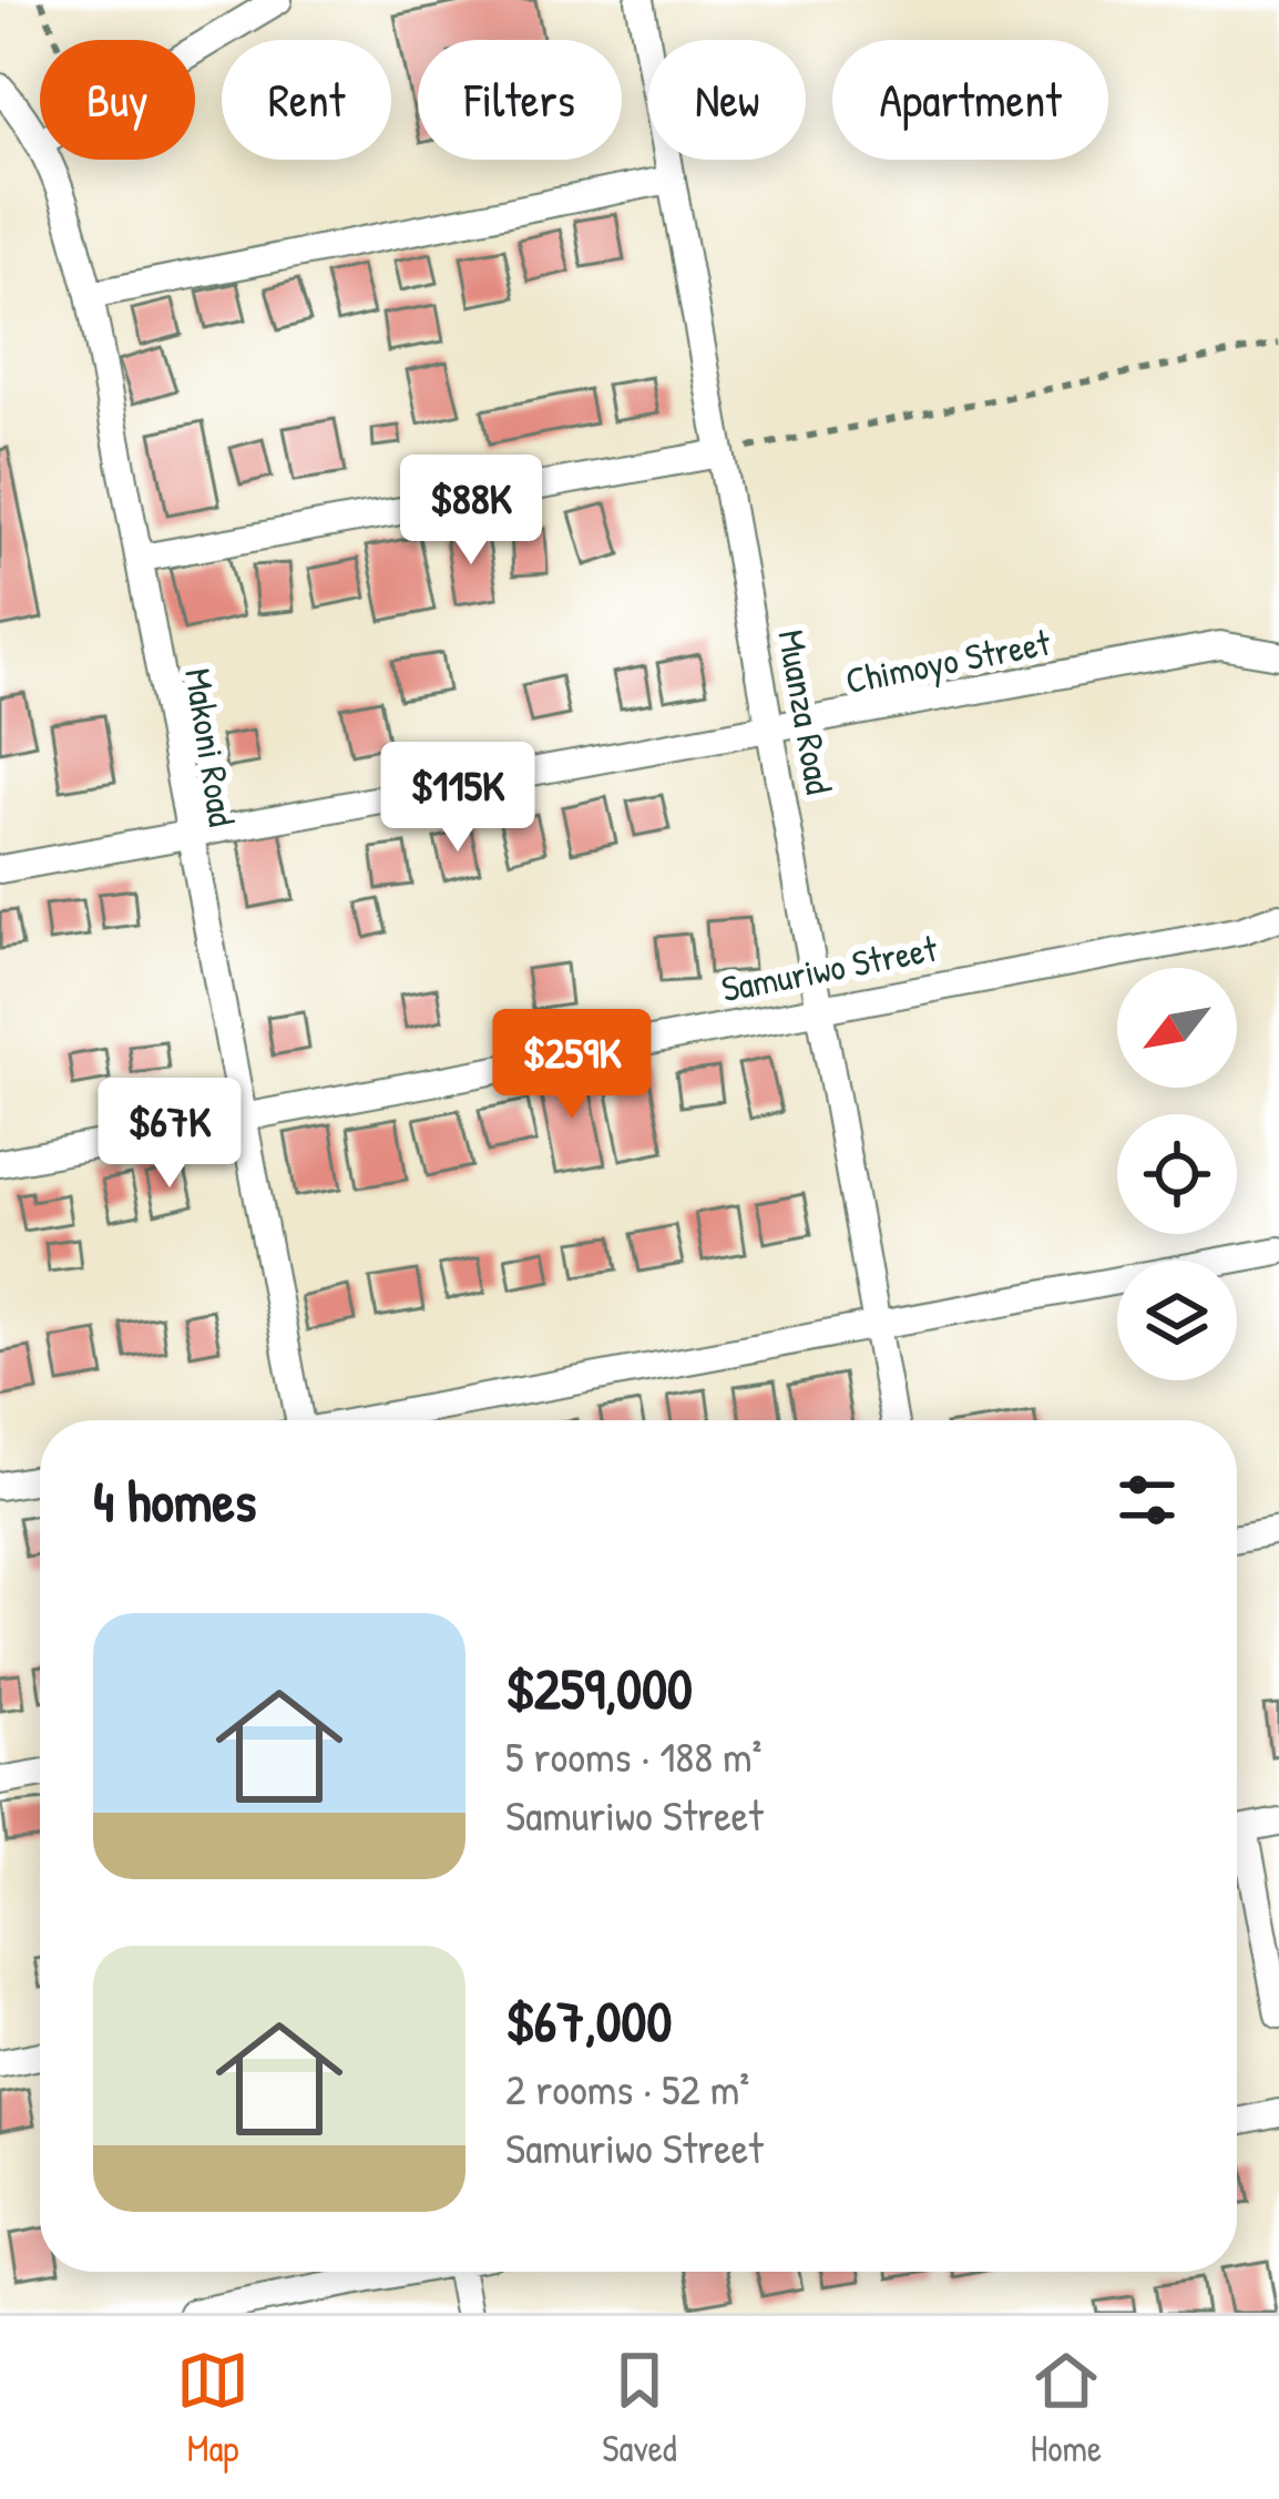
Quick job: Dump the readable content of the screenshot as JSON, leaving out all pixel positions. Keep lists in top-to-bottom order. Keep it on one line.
{"streets":{"street":["Chimoyo Street","Muanza Road","Makoni Road","Samuriwo Street"]},"crossings":[["Chimoyo Street","Muanza Road"],["Chimoyo Street","Makoni Road"],["Muanza Road","Samuriwo Street"],["Makoni Road","Samuriwo Street"]],"north":"bottom left","page":{"chip":["Buy","Rent","Filters","New","Apartment"],"price":["$88K","$115K","$259K","$67K"],"heading":"4 homes","list":[{"name":"$259,000","note":"5 rooms · 188 m² · Samuriwo Street"},{"name":"$67,000","note":"2 rooms · 52 m² · Samuriwo Street"}],"tabs":["Map","Saved","Home"]}}
